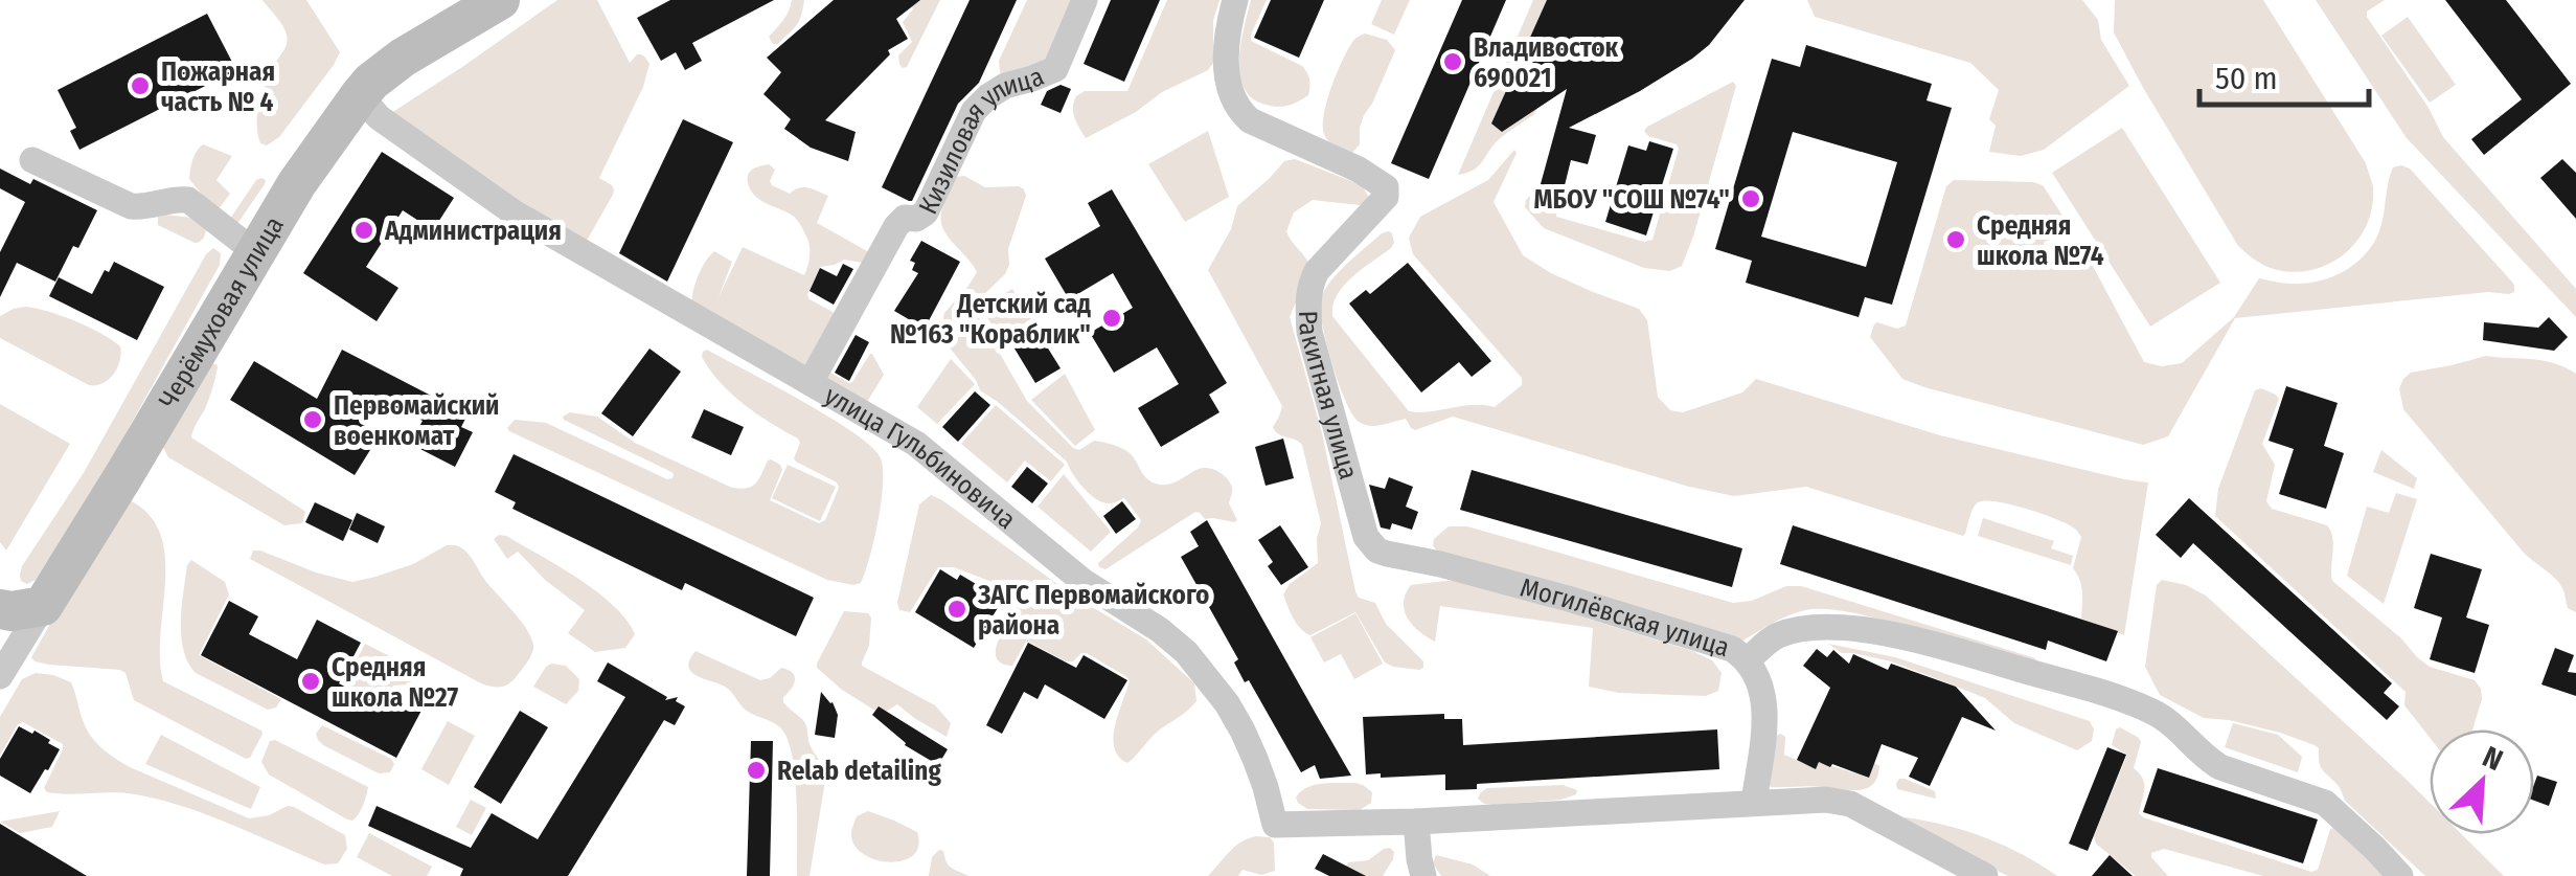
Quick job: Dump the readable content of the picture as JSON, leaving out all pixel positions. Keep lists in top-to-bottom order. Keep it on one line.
{"streets":{"main road":["Черёмуховая улица"],"street":["Кизиловая улица","Ракитная улица","улица Гульбиновича","Могилёвская улица"]},"crossings":[["Кизиловая улица","улица Гульбиновича"],["Черёмуховая улица","улица Гульбиновича"],["Ракитная улица","Могилёвская улица"],["улица Гульбиновича","Могилёвская улица"]],"places":["Владивосток 690021","Пожарная часть № 4","МБОУ \"СОШ №74\"","Администрация","Средняя школа №74","Детский сад №163 \"Кораблик\"","Первомайский военкомат","ЗАГС Первомайского района","Средняя школа №27","Relab detailing"],"scale_bar":"50 m","north":"top right"}
